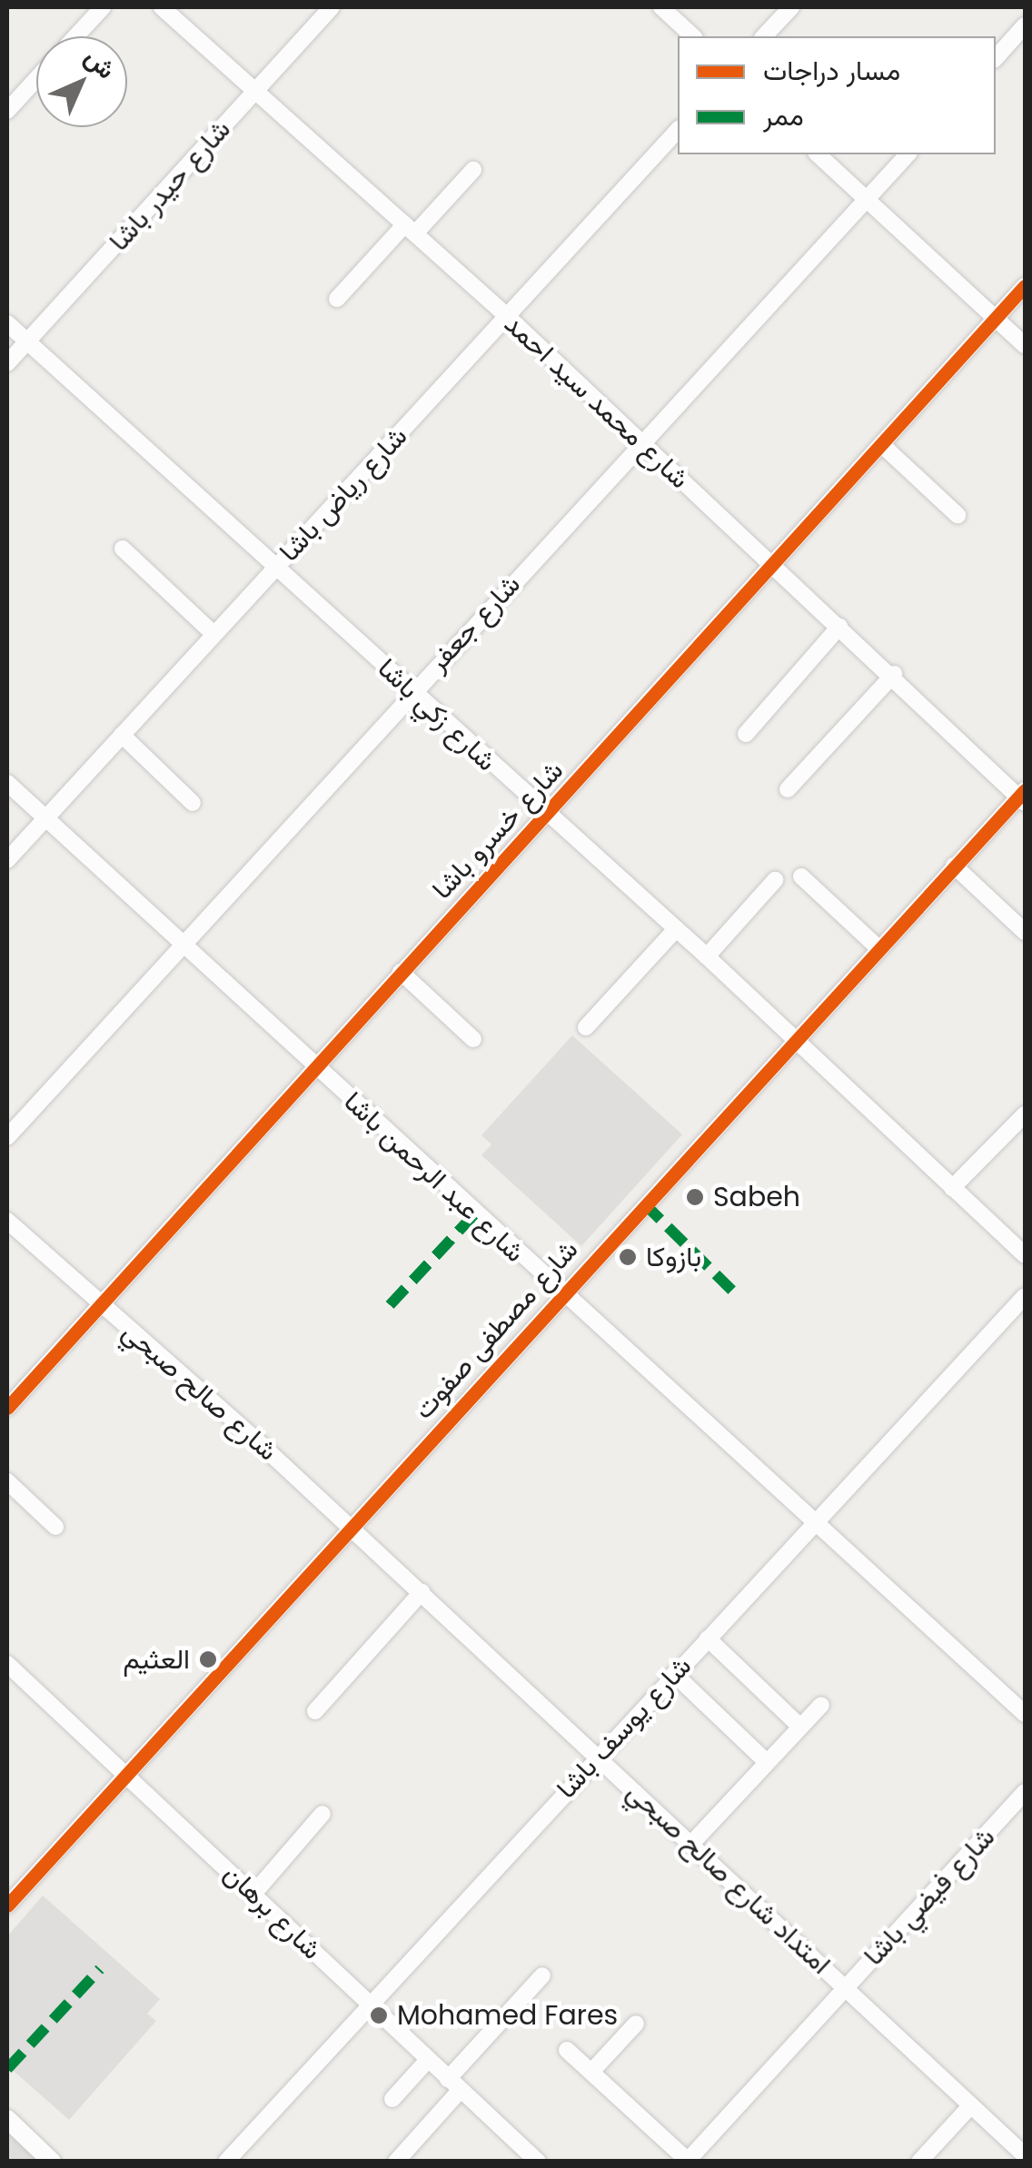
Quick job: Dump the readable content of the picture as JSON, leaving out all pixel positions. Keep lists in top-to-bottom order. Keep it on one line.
{"streets":{"street":["شارع حيدر باشا","شارع محمد سيد احمد","شارع رياض باشا","شارع جعفر","شارع زكي باشا","شارع خسرو باشا","شارع عبد الرحمن باشا","شارع مصطفى صفوت","شارع صالح صبحي","شارع يوسف باشا","امتداد شارع صالح صبحي","شارع فيضي باشا","شارع برهان"]},"crossings":[["شارع حيدر باشا","شارع محمد سيد احمد"],["شارع حيدر باشا","شارع زكي باشا"],["شارع محمد سيد احمد","شارع رياض باشا"],["شارع محمد سيد احمد","شارع جعفر"],["شارع محمد سيد احمد","شارع خسرو باشا"],["شارع محمد سيد احمد","شارع مصطفى صفوت"],["شارع رياض باشا","شارع زكي باشا"],["شارع رياض باشا","شارع عبد الرحمن باشا"],["شارع جعفر","شارع زكي باشا"],["شارع جعفر","شارع عبد الرحمن باشا"],["شارع زكي باشا","شارع خسرو باشا"],["شارع زكي باشا","شارع مصطفى صفوت"],["شارع خسرو باشا","شارع عبد الرحمن باشا"],["شارع خسرو باشا","شارع صالح صبحي"],["شارع عبد الرحمن باشا","شارع مصطفى صفوت"],["شارع عبد الرحمن باشا","شارع يوسف باشا"],["شارع مصطفى صفوت","شارع صالح صبحي"],["شارع مصطفى صفوت","امتداد شارع صالح صبحي"],["شارع مصطفى صفوت","شارع برهان"],["شارع صالح صبحي","امتداد شارع صالح صبحي"],["شارع يوسف باشا","امتداد شارع صالح صبحي"],["شارع يوسف باشا","شارع برهان"],["امتداد شارع صالح صبحي","شارع فيضي باشا"]],"places":["Sabeh","بازوكا","العثيم","Mohamed Fares"],"legend":["مسار دراجات","ممر"],"north":"top right"}
